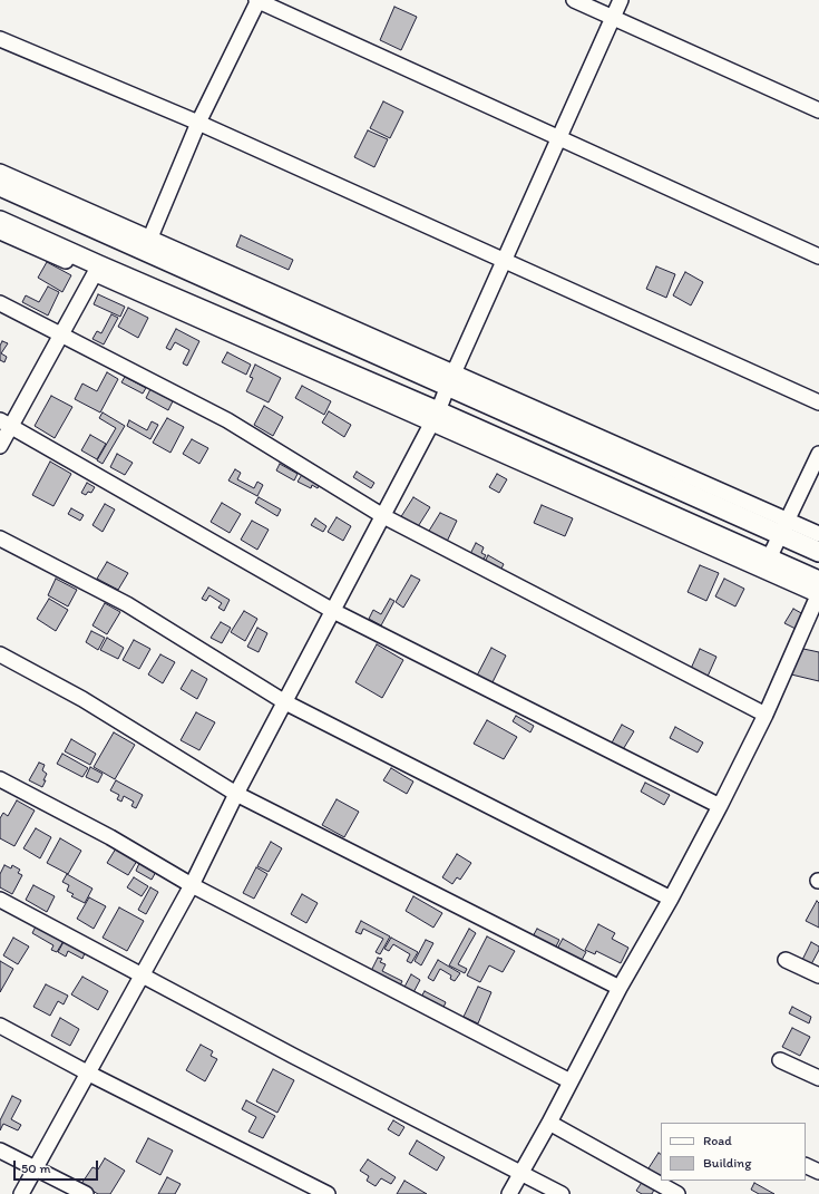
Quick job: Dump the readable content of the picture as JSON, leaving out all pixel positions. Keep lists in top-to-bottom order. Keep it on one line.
{"legend":["Road","Building"],"scale_bar":"50 m"}
